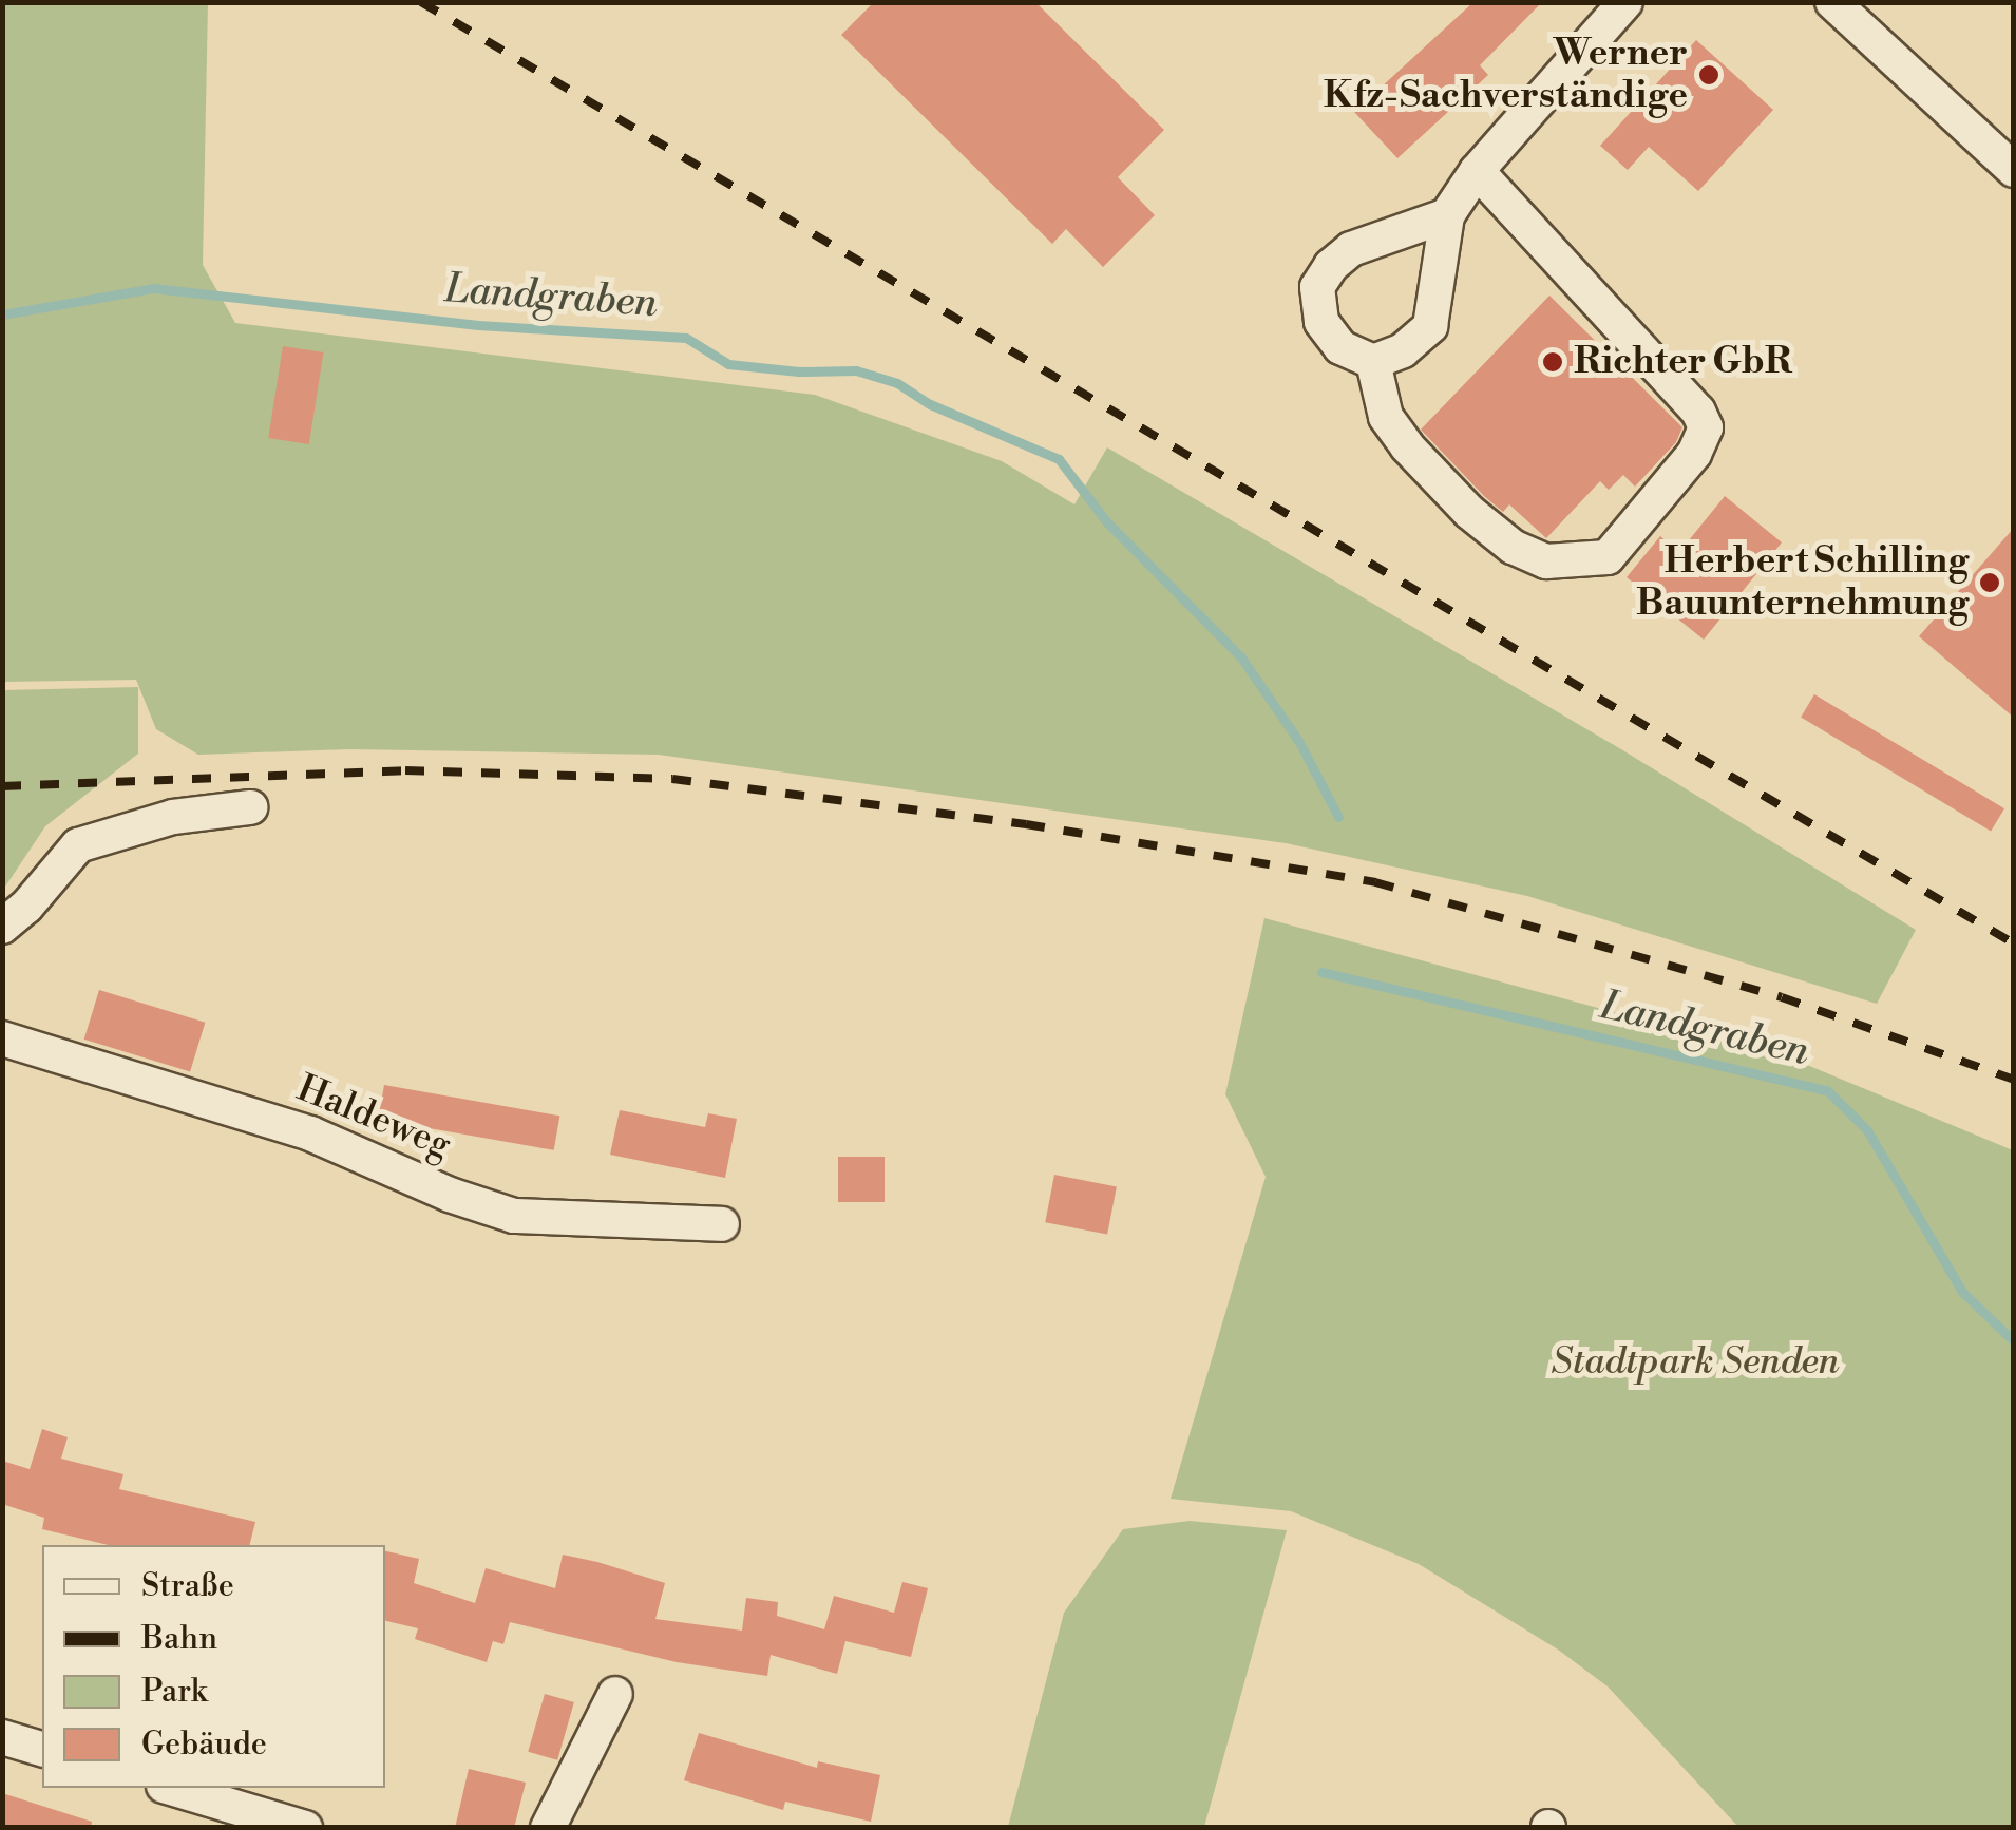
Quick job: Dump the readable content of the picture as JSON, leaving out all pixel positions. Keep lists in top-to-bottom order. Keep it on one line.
{"streets":{"street":["Haldeweg"]},"water":["Landgraben"],"parks":["Stadtpark Senden"],"places":["Werner Kfz-Sachverständige","Richter GbR","Herbert Schilling Bauunternehmung"],"legend":["Straße","Bahn","Park","Gebäude"]}
